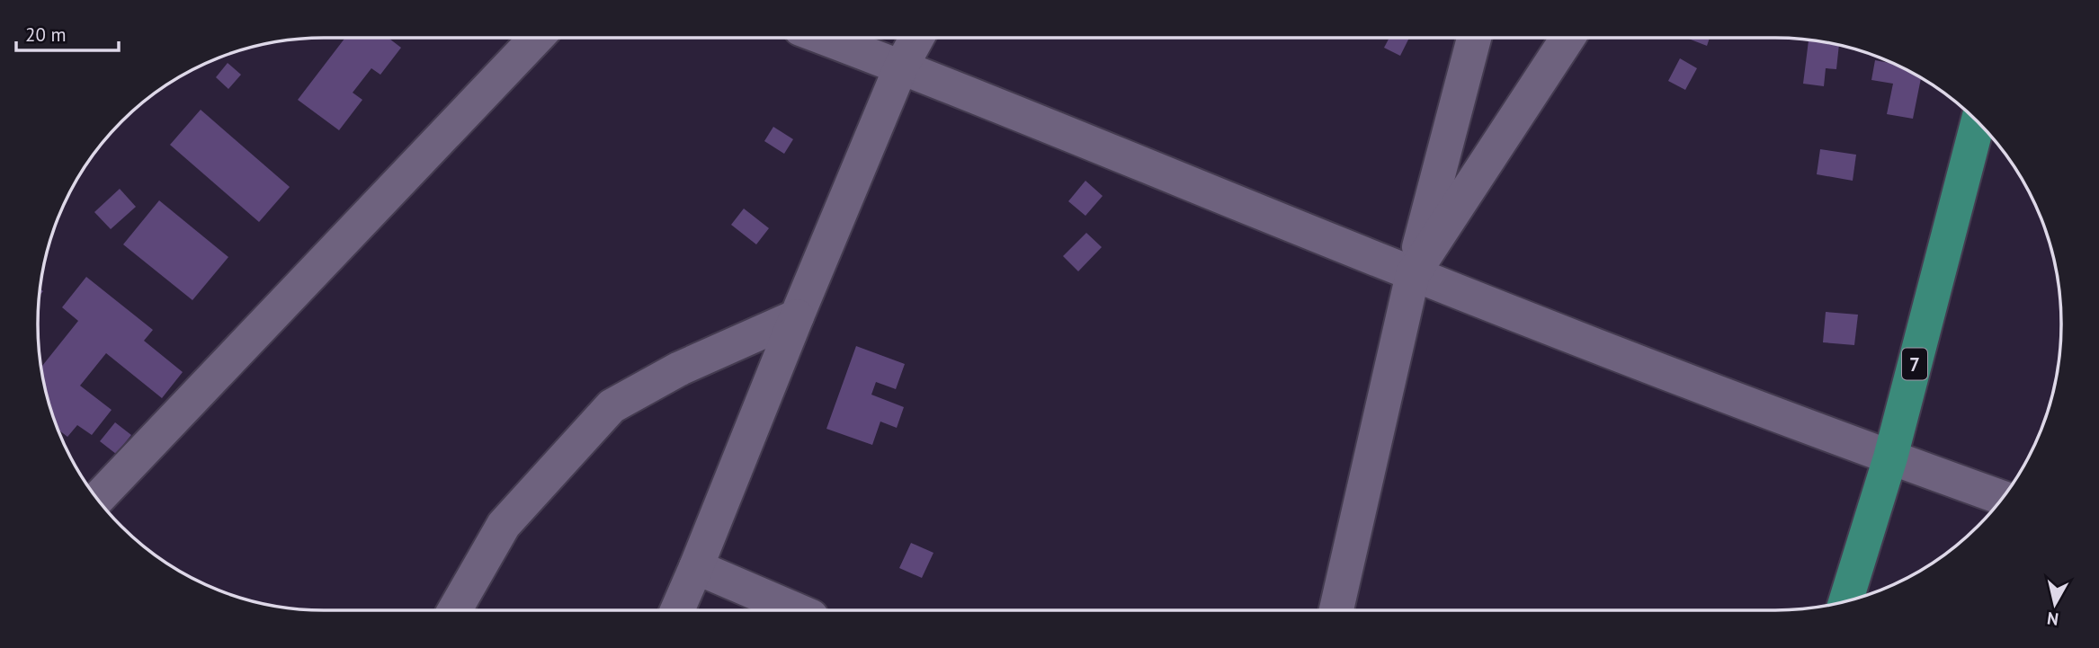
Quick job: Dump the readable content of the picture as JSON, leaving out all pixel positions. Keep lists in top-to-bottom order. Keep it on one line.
{"streets":{"highway":["7"]},"scale_bar":"20 m","north":"bottom"}
